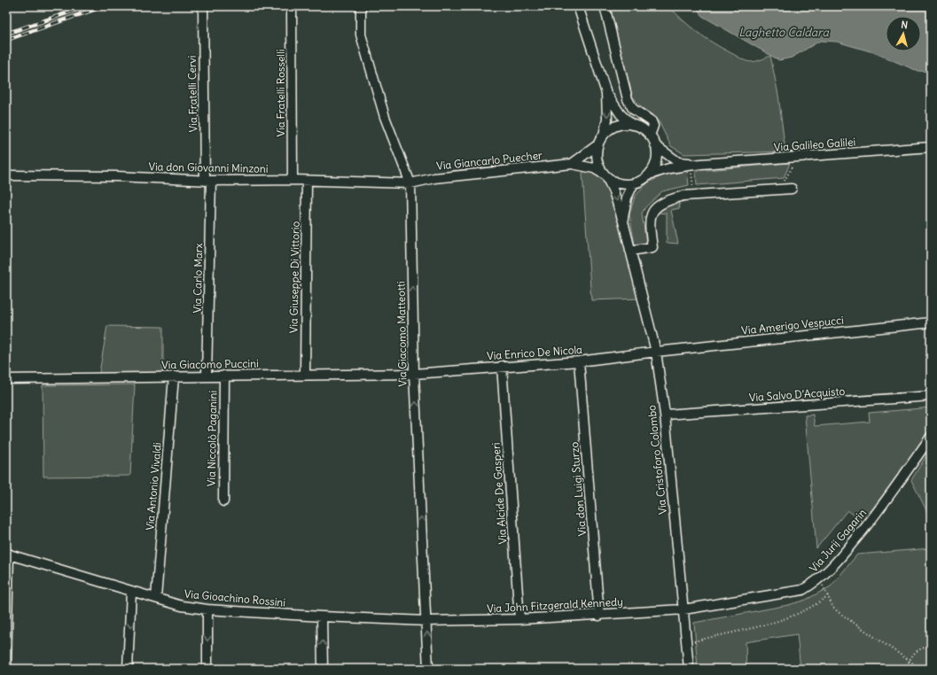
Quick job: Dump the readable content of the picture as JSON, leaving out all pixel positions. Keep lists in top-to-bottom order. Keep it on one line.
{"streets":{"street":["Via Fratelli Rosselli","Via Fratelli Cervi","Via Galileo Galilei","Via Giancarlo Puecher","Via don Giovanni Minzoni","Via Giuseppe Di Vittorio","Via Carlo Marx","Via Amerigo Vespucci","Via Giacomo Matteotti","Via Enrico De Nicola","Via Giacomo Puccini","Via Salvo D’Acquisto","Via Niccolò Paganini","Via Cristoforo Colombo","Via Antonio Vivaldi","Via don Luigi Sturzo","Via Alcide De Gasperi","Via Jurij Gagarin","Via Gioachino Rossini","Via John Fitzgerald Kennedy"]},"crossings":[["Via Fratelli Rosselli","Via don Giovanni Minzoni"],["Via Fratelli Cervi","Via don Giovanni Minzoni"],["Via Fratelli Cervi","Via Carlo Marx"],["Via Galileo Galilei","Via Giancarlo Puecher"],["Via Galileo Galilei","Via Cristoforo Colombo"],["Via Giancarlo Puecher","Via don Giovanni Minzoni"],["Via Giancarlo Puecher","Via Giacomo Matteotti"],["Via Giancarlo Puecher","Via Cristoforo Colombo"],["Via don Giovanni Minzoni","Via Giuseppe Di Vittorio"],["Via don Giovanni Minzoni","Via Carlo Marx"],["Via don Giovanni Minzoni","Via Giacomo Matteotti"],["Via Giuseppe Di Vittorio","Via Giacomo Puccini"],["Via Carlo Marx","Via Giacomo Puccini"],["Via Amerigo Vespucci","Via Enrico De Nicola"],["Via Amerigo Vespucci","Via Cristoforo Colombo"],["Via Giacomo Matteotti","Via Enrico De Nicola"],["Via Giacomo Matteotti","Via Giacomo Puccini"],["Via Giacomo Matteotti","Via Gioachino Rossini"],["Via Giacomo Matteotti","Via John Fitzgerald Kennedy"],["Via Enrico De Nicola","Via Giacomo Puccini"],["Via Enrico De Nicola","Via Cristoforo Colombo"],["Via Enrico De Nicola","Via don Luigi Sturzo"],["Via Enrico De Nicola","Via Alcide De Gasperi"],["Via Giacomo Puccini","Via Niccolò Paganini"],["Via Giacomo Puccini","Via Antonio Vivaldi"],["Via Salvo D’Acquisto","Via Cristoforo Colombo"],["Via Cristoforo Colombo","Via Jurij Gagarin"],["Via Cristoforo Colombo","Via John Fitzgerald Kennedy"],["Via Antonio Vivaldi","Via Gioachino Rossini"],["Via don Luigi Sturzo","Via John Fitzgerald Kennedy"],["Via Alcide De Gasperi","Via John Fitzgerald Kennedy"],["Via Jurij Gagarin","Via John Fitzgerald Kennedy"],["Via Gioachino Rossini","Via John Fitzgerald Kennedy"]],"one_way":["Via Giacomo Matteotti"],"water":["Laghetto Caldara"],"north":"top"}
